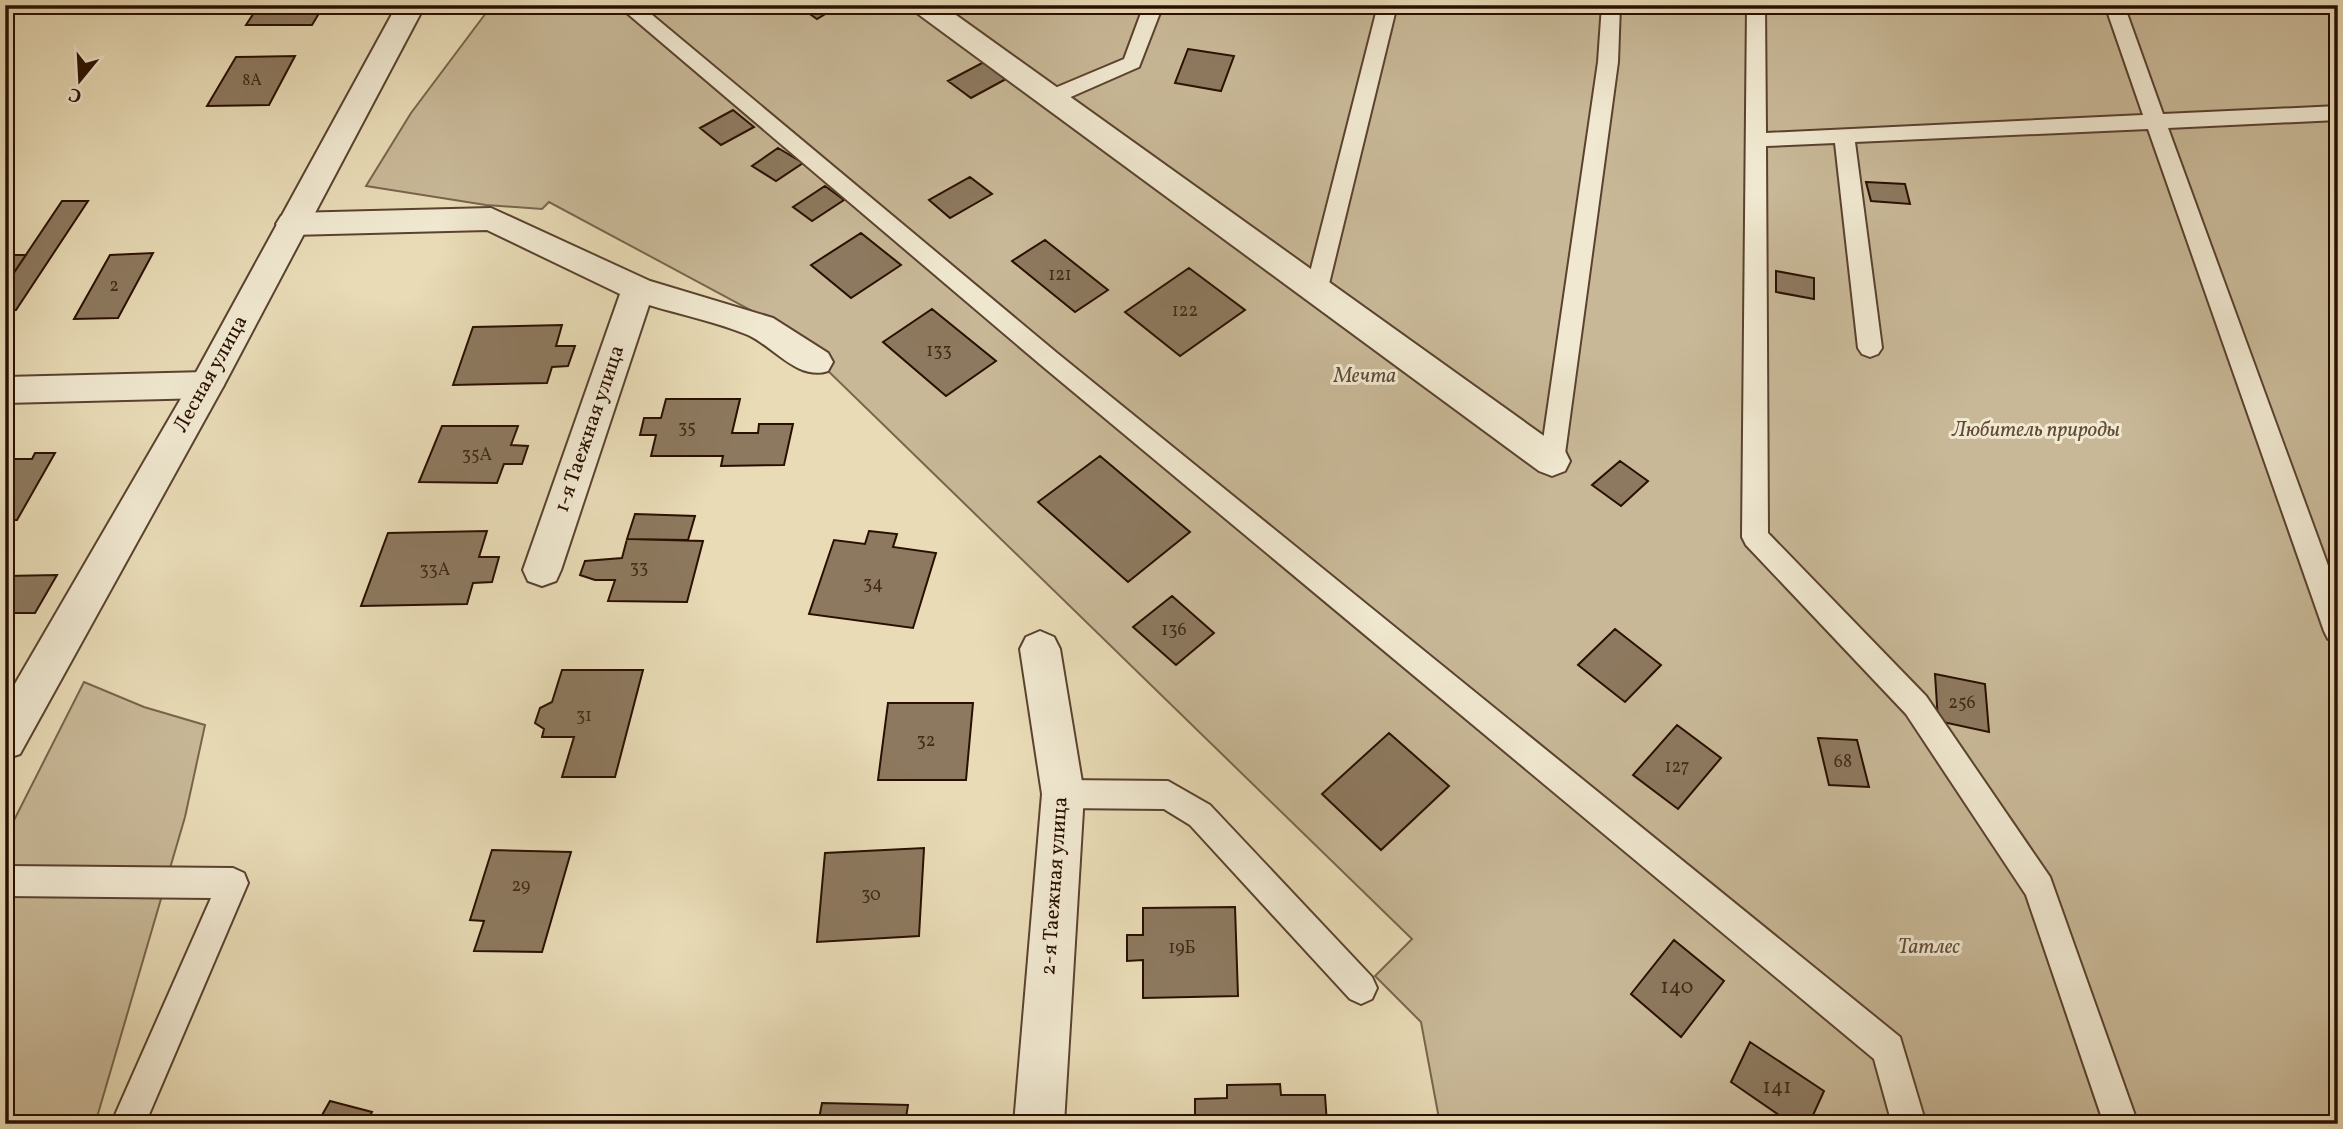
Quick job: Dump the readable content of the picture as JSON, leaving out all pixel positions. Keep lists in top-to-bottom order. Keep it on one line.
{"streets":{"street":["Лесная улица","1-я Таежная улица","2-я Таежная улица"]},"parks":["Мечта","Любитель природы","Татлес"],"house_numbers":["8А","121","2","122","133","35","35А","33","33А","34","136","256","31","32","68","127","29","30","19Б","140","141"],"north":"bottom"}
